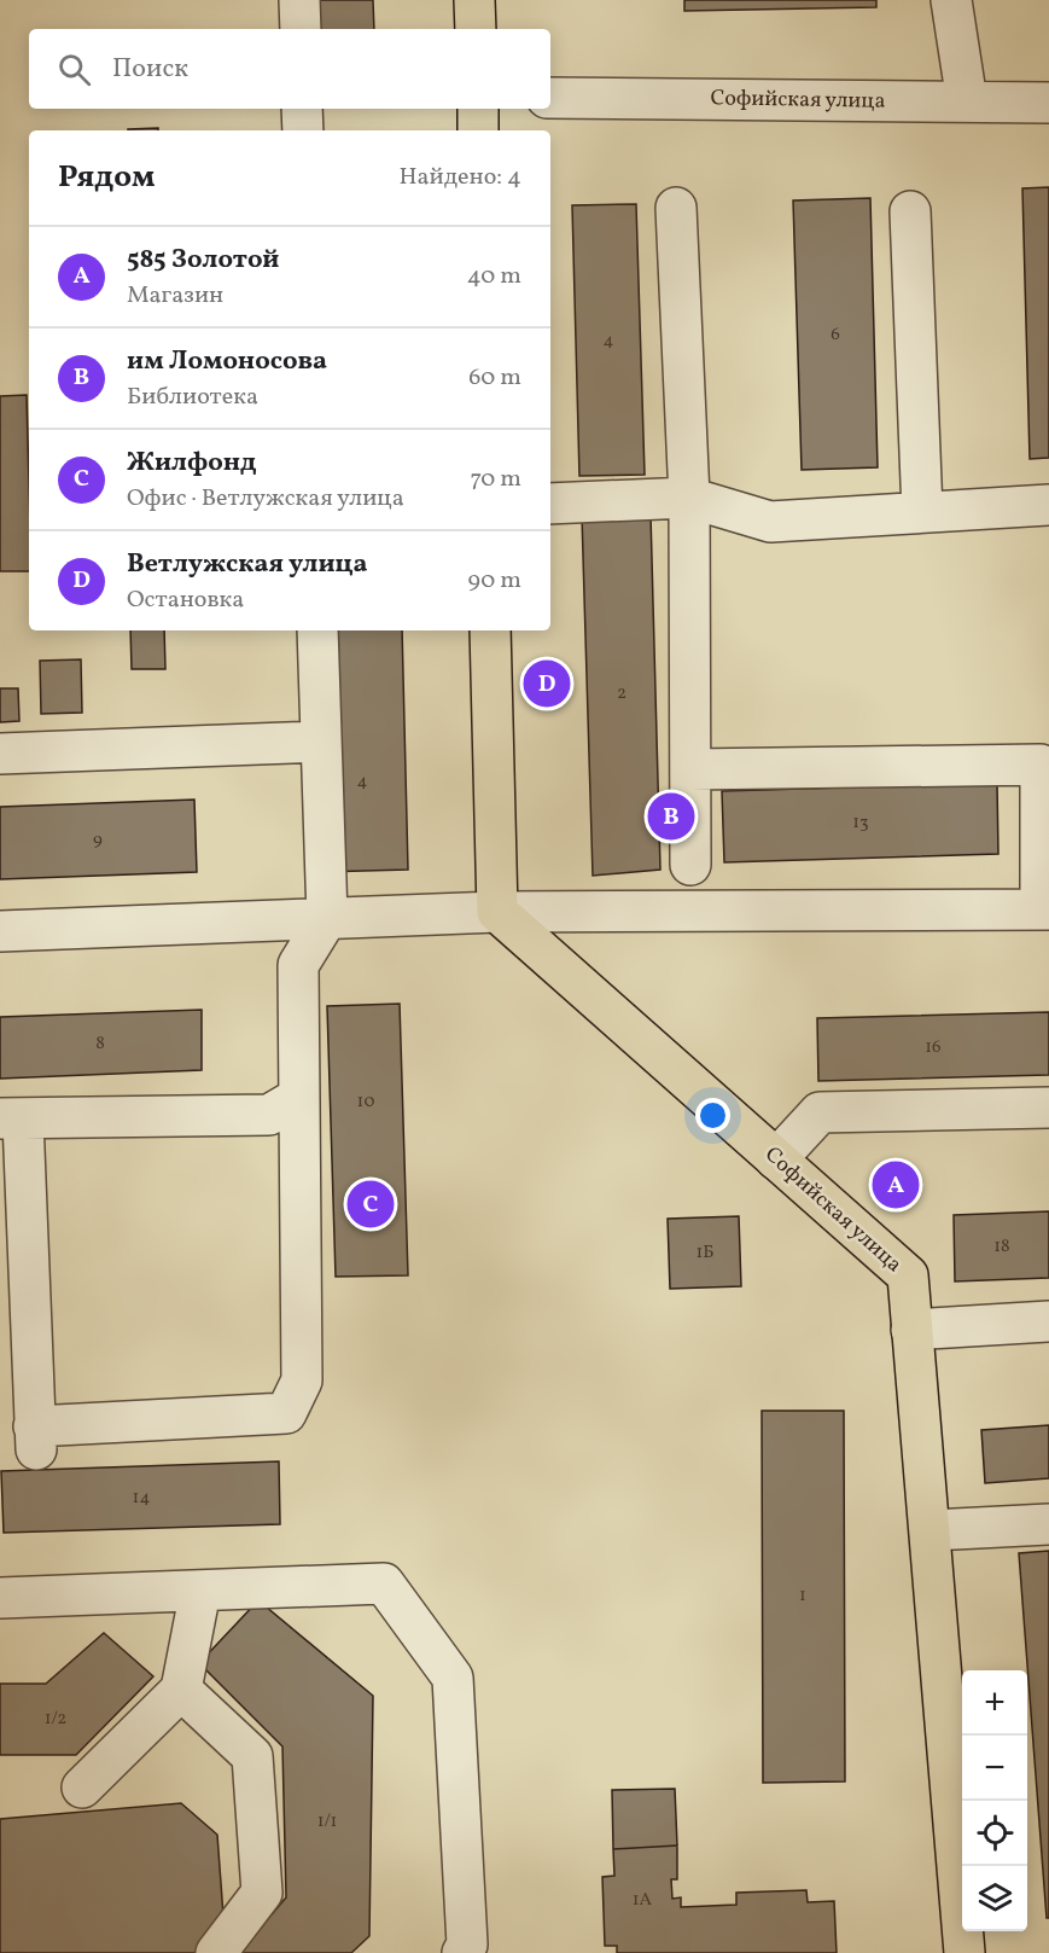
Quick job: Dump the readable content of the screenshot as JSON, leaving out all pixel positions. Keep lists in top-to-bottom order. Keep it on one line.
{"streets":{"main road":["Софийская улица"]},"house_numbers":["6","4","2","4","13","9","8","16","10","18","1Б","14","1","1/2","1/1","1А"],"page":{"search":"Поиск","heading":["Рядом","Найдено: 4"],"list":[{"mark":"A","name":"585 Золотой","note":"Магазин","value":"40 m"},{"mark":"B","name":"им Ломоносова","note":"Библиотека","value":"60 m"},{"mark":"C","name":"Жилфонд","note":"Офис · Ветлужская улица","value":"70 m"},{"mark":"D","name":"Ветлужская улица","note":"Остановка","value":"90 m"}],"pins":["D","B","A","C"],"map_buttons":["+","−"]}}
